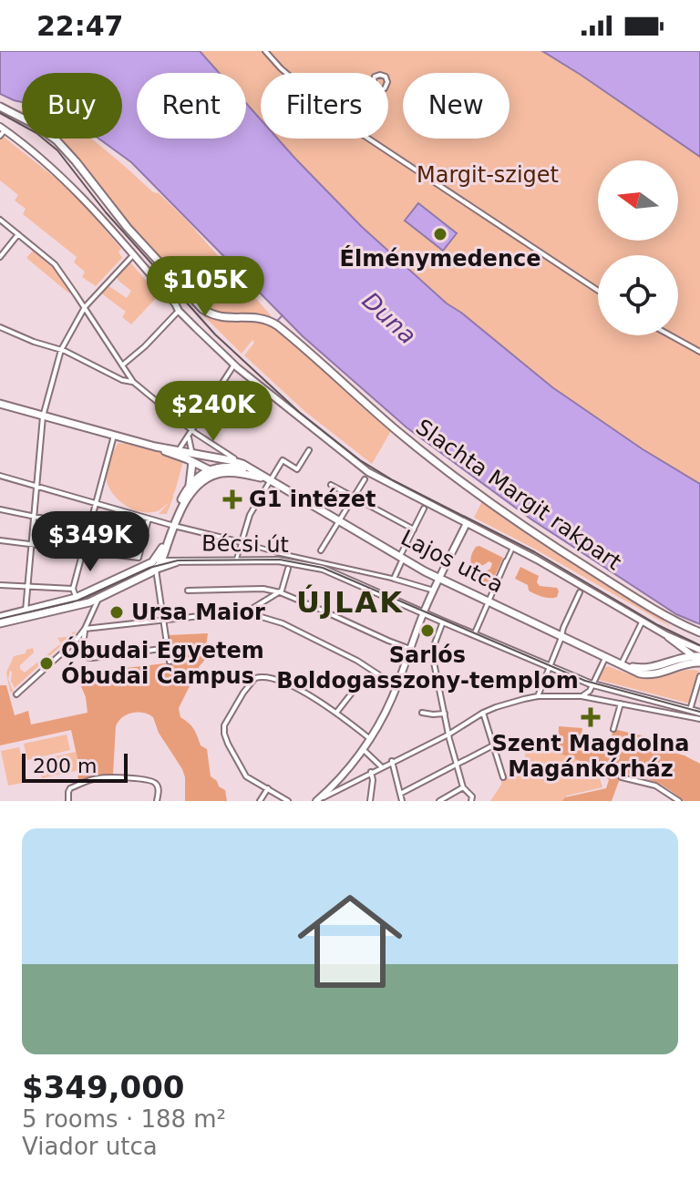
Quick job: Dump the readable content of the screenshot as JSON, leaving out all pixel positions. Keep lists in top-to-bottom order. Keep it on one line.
{"streets":{"main road":["Slachta Margit rakpart","Bécsi út","Lajos utca"]},"districts":["ÚJLAK"],"water":["Duna"],"parks":["Margit-sziget"],"places":{"other":["Élménymedence","Ursa Maior","Sarlós Boldogasszony-templom","Óbudai Egyetem Óbudai Campus"],"health":["G1 intézet","Szent Magdolna Magánkórház"]},"scale_bar":"200 m","north":"left","page":{"status":"22:47","chip":["Buy","Rent","Filters","New"],"price":["$105K","$240K","$349K"],"scale":"200 m","list":[{"name":"$349,000","note":"5 rooms · 188 m² · Viador utca"}]}}
